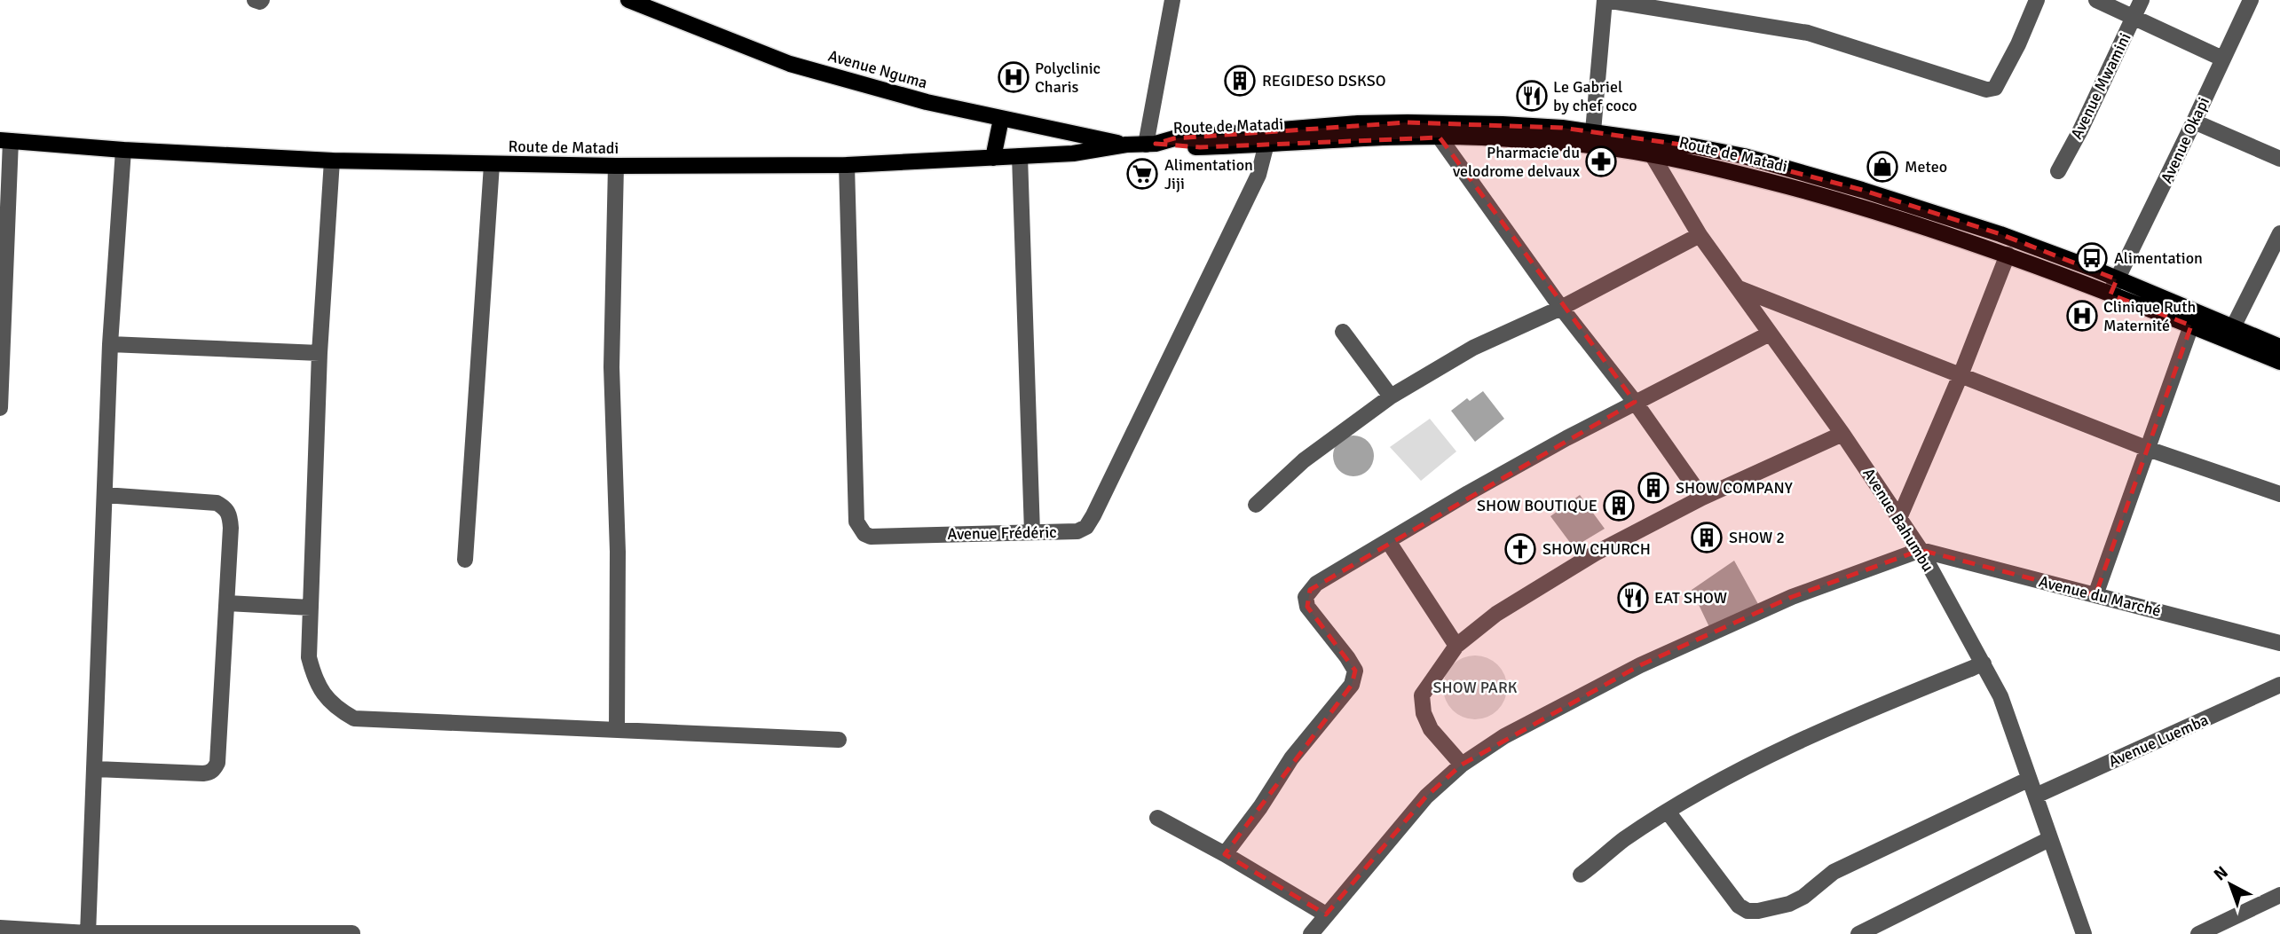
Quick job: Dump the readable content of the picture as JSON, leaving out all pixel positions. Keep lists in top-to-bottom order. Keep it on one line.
{"streets":{"main road":["Avenue Nguma","Route de Matadi"],"street":["Avenue Mwamini","Avenue Okapi","Avenue Bahumbu","Avenue Frédéric","Avenue du Marché","Avenue Luemba"]},"crossings":[["Avenue Nguma","Route de Matadi"],["Route de Matadi","Avenue Okapi"],["Route de Matadi","Avenue Bahumbu"],["Route de Matadi","Avenue Frédéric"],["Avenue Bahumbu","Avenue du Marché"],["Avenue Bahumbu","Avenue Luemba"]],"parks":["SHOW PARK"],"places":{"hospital":["Polyclinic Charis","Clinique Ruth Maternité"],"building":["REGIDESO DSKSO","SHOW COMPANY","SHOW BOUTIQUE","SHOW 2"],"restaurant":["Le Gabriel by chef coco","EAT SHOW"],"pharmacy":["Pharmacie du velodrome delvaux"],"shop":["Meteo"],"supermarket":["Alimentation Jiji"],"bus stop":["Alimentation"],"church":["SHOW CHURCH"]},"north":"top left"}
